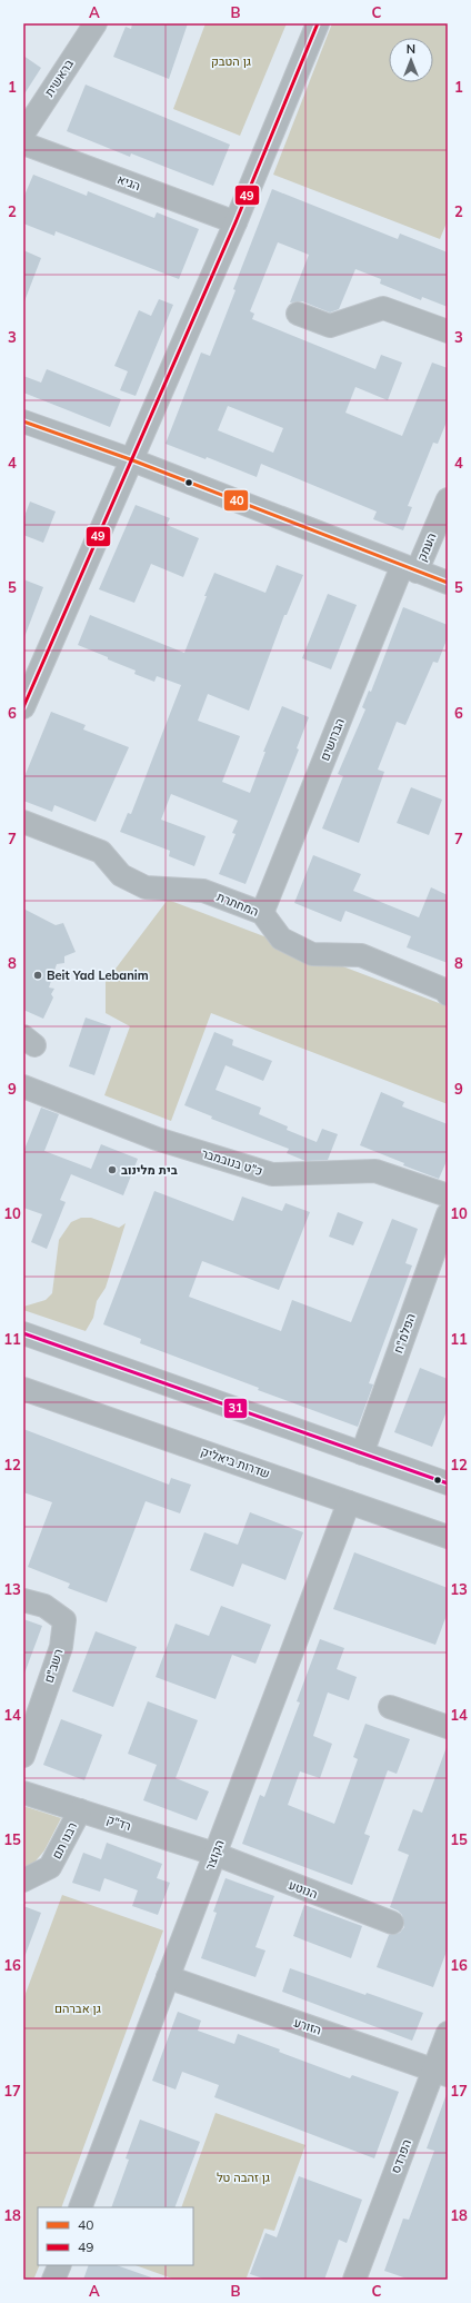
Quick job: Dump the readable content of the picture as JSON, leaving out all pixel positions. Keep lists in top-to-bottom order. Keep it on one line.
{"streets":{"street":["בראשית","הגיא","העמק","הברושים","המחתרת","כ\"ט בנובמבר","הפלמ\"ח","שדרות ביאליק","רשב\"ם","רד\"ק","רבנו תם","הקוצר","הנוטע","הזורע","הפרדס"]},"crossings":[["העמק","הברושים"],["הברושים","המחתרת"],["שדרות ביאליק","הקוצר"],["רד\"ק","רבנו תם"],["רד\"ק","הקוצר"],["רד\"ק","הנוטע"],["הקוצר","הנוטע"],["הקוצר","הזורע"],["הזורע","הפרדס"]],"parks":["גן הטבק","גן אברהם","גן זהבה טל"],"places":["Beit Yad Lebanim","בית מלינוב"],"lines":["transit line 49","transit line 40","transit line 31"],"legend":["40","49"],"north":"top","grid":{"columns":["A","B","C"],"rows":["1","2","3","4","5","6","7","8","9","10","11","12","13","14","15","16","17","18"]}}
